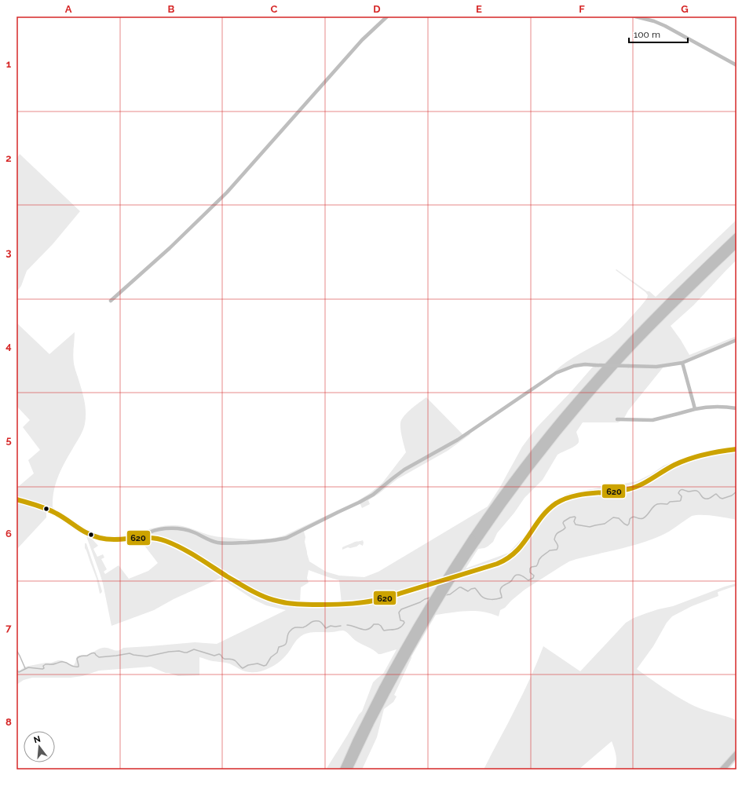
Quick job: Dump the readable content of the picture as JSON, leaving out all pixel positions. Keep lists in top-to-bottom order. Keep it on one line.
{"lines":["transit line 620"],"scale_bar":"100 m","north":"top","grid":{"columns":["A","B","C","D","E","F","G"],"rows":["1","2","3","4","5","6","7","8"]}}
